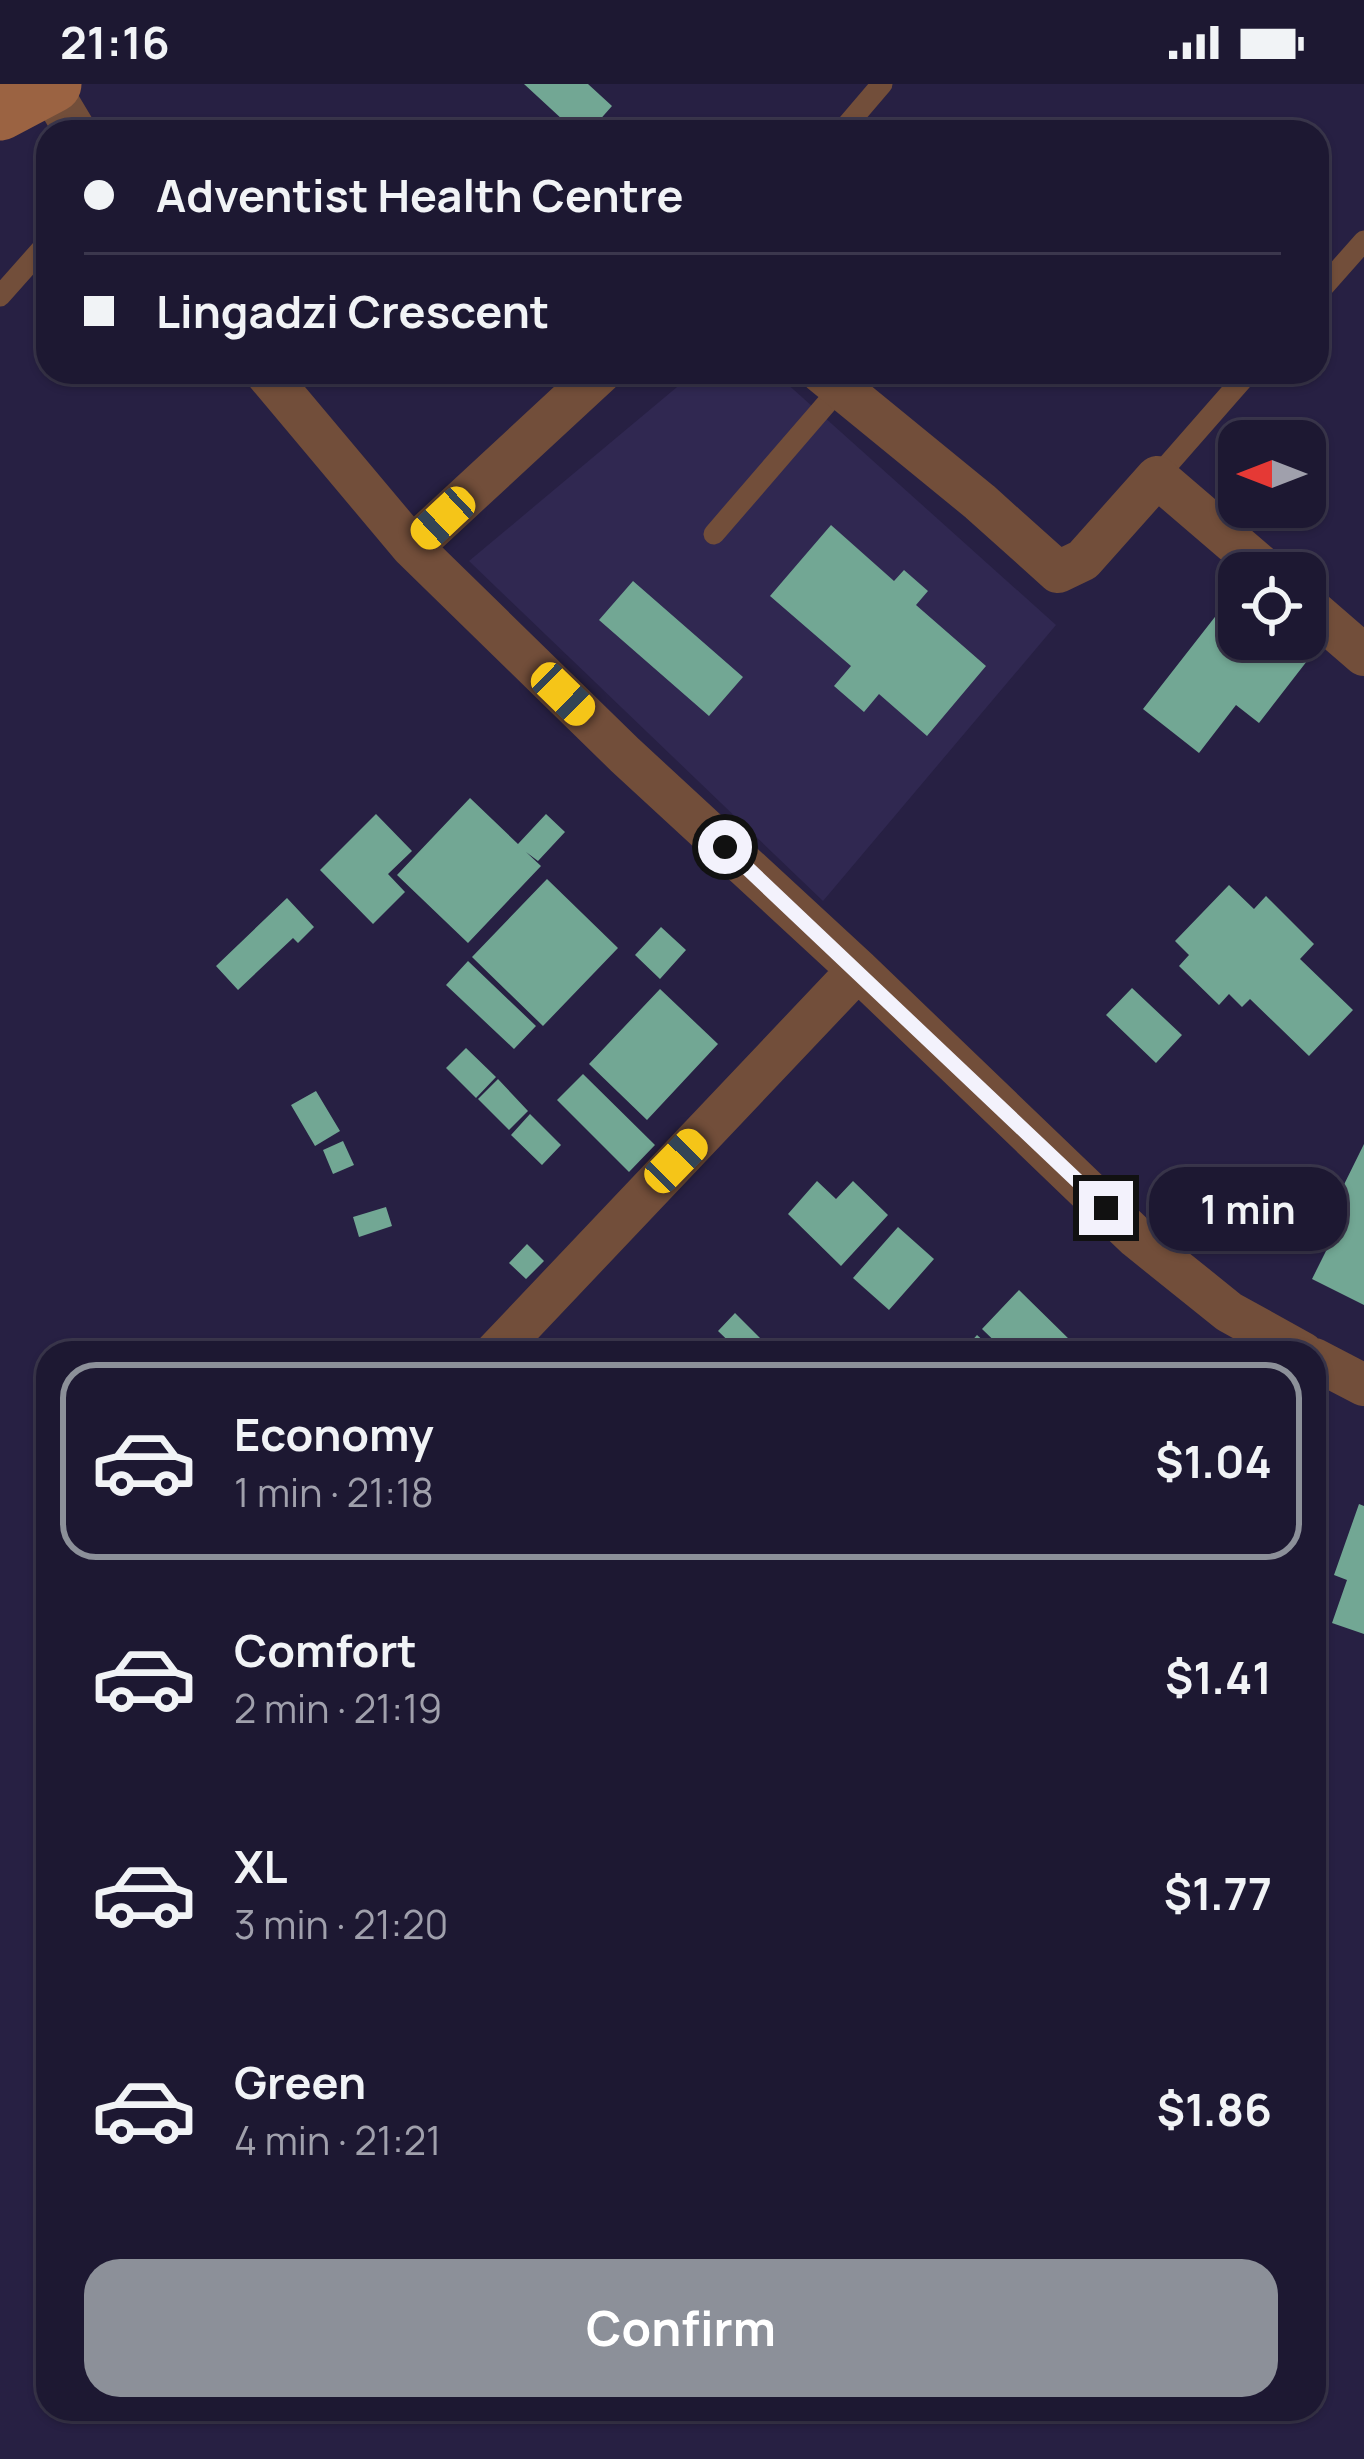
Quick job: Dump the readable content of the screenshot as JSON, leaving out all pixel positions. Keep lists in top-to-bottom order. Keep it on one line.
{"north":"left","page":{"status":"21:16","banner":["Adventist Health Centre","Lingadzi Crescent"],"bubble":"1 min","list":[{"name":"Economy","note":"1 min · 21:18","value":"$1.04"},{"name":"Comfort","note":"2 min · 21:19","value":"$1.41"},{"name":"XL","note":"3 min · 21:20","value":"$1.77"},{"name":"Green","note":"4 min · 21:21","value":"$1.86"}],"buttons":"Confirm"}}
